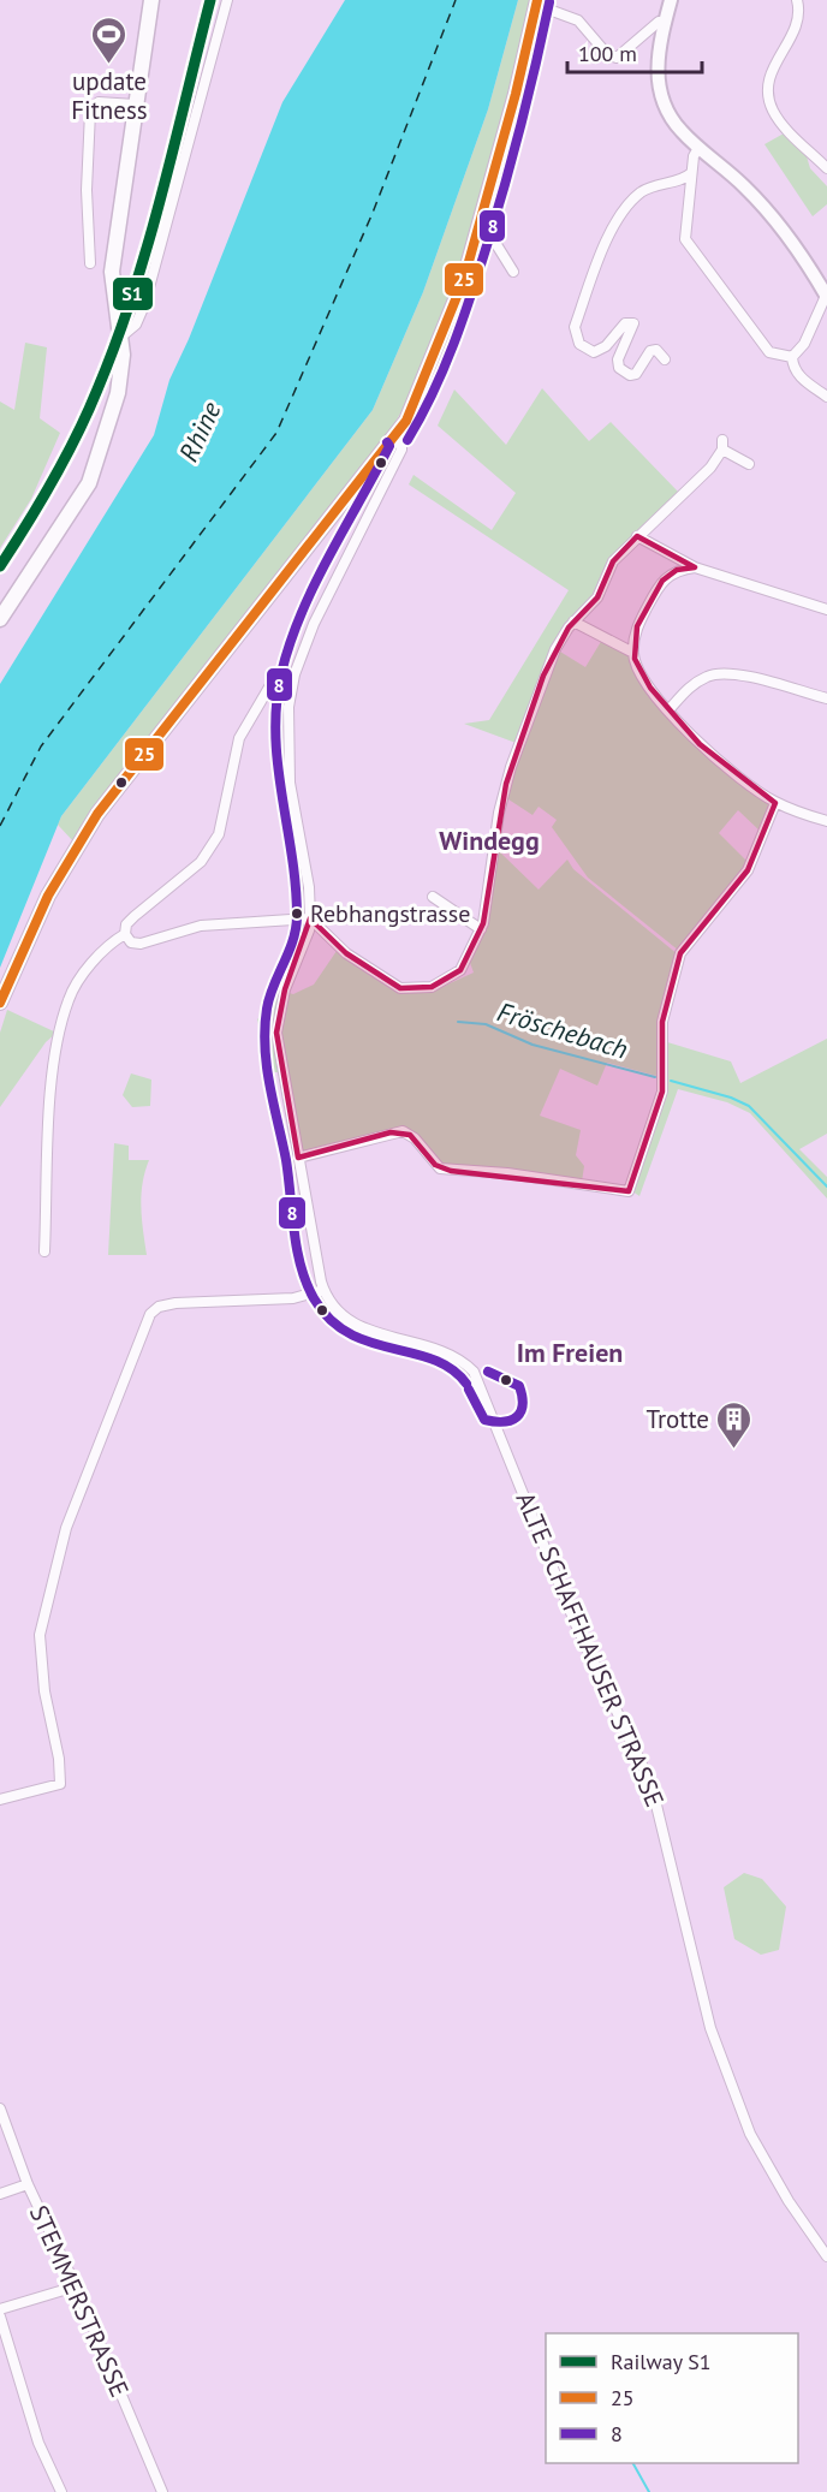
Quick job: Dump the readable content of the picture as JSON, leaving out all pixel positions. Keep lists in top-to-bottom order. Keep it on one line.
{"streets":{"street":["ALTE SCHAFFHAUSER STRASSE","STEMMERSTRASSE"]},"districts":["Windegg","Im Freien"],"water":["Rhine","Fröschebach"],"places":{"sports":["update Fitness"],"other":["Rebhangstrasse"],"building":["Trotte"]},"lines":["rail line S1","transit line 25","transit line 8"],"legend":["Railway S1","25","8"],"scale_bar":"100 m"}
